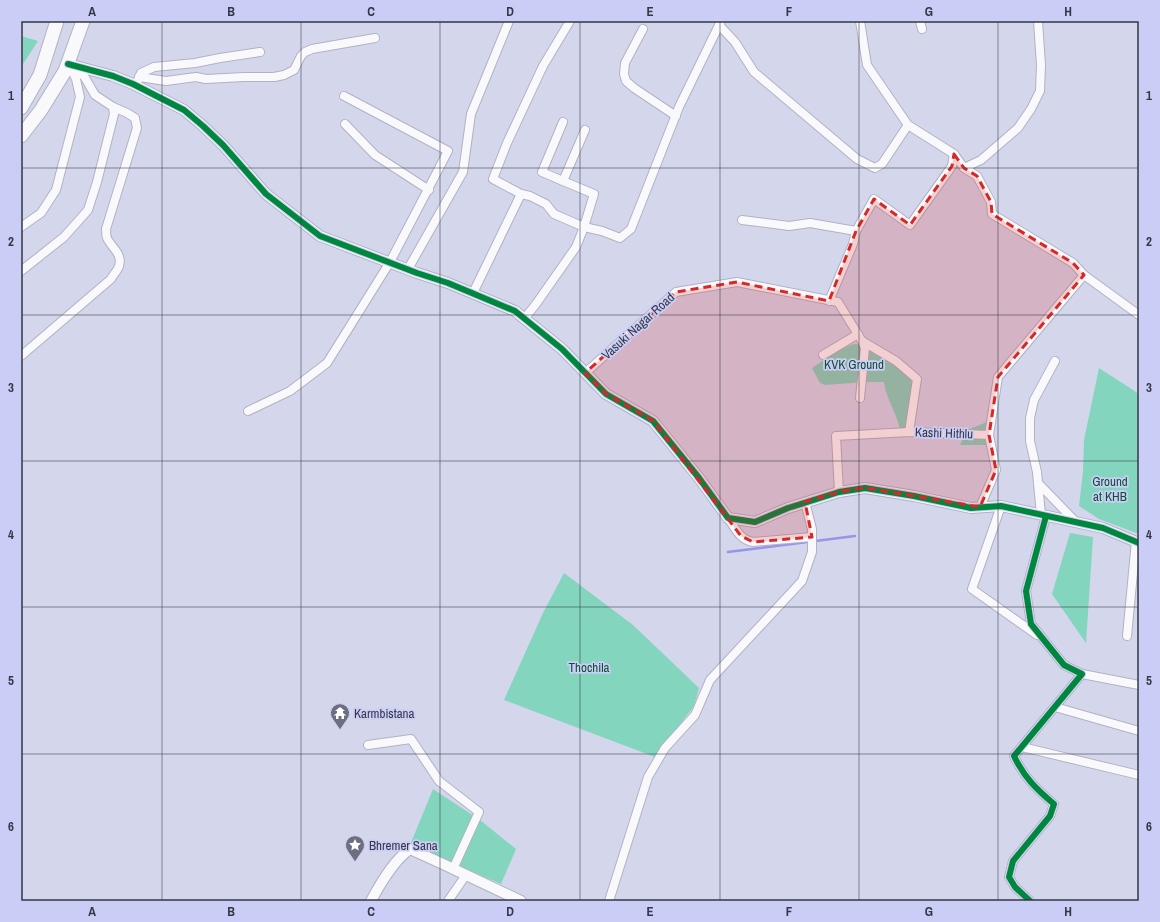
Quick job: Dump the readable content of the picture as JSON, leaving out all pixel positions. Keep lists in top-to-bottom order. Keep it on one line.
{"streets":{"street":["Vasuki Nagar Road","Kashi Hithlu"]},"crossings":[["Vasuki Nagar Road","Kashi Hithlu"]],"parks":["KVK Ground","Ground at KHB","Thochila"],"places":{"temple":["Karmbistana"],"place":["Bhremer Sana"]},"grid":{"columns":["A","B","C","D","E","F","G","H"],"rows":["1","2","3","4","5","6"]}}
